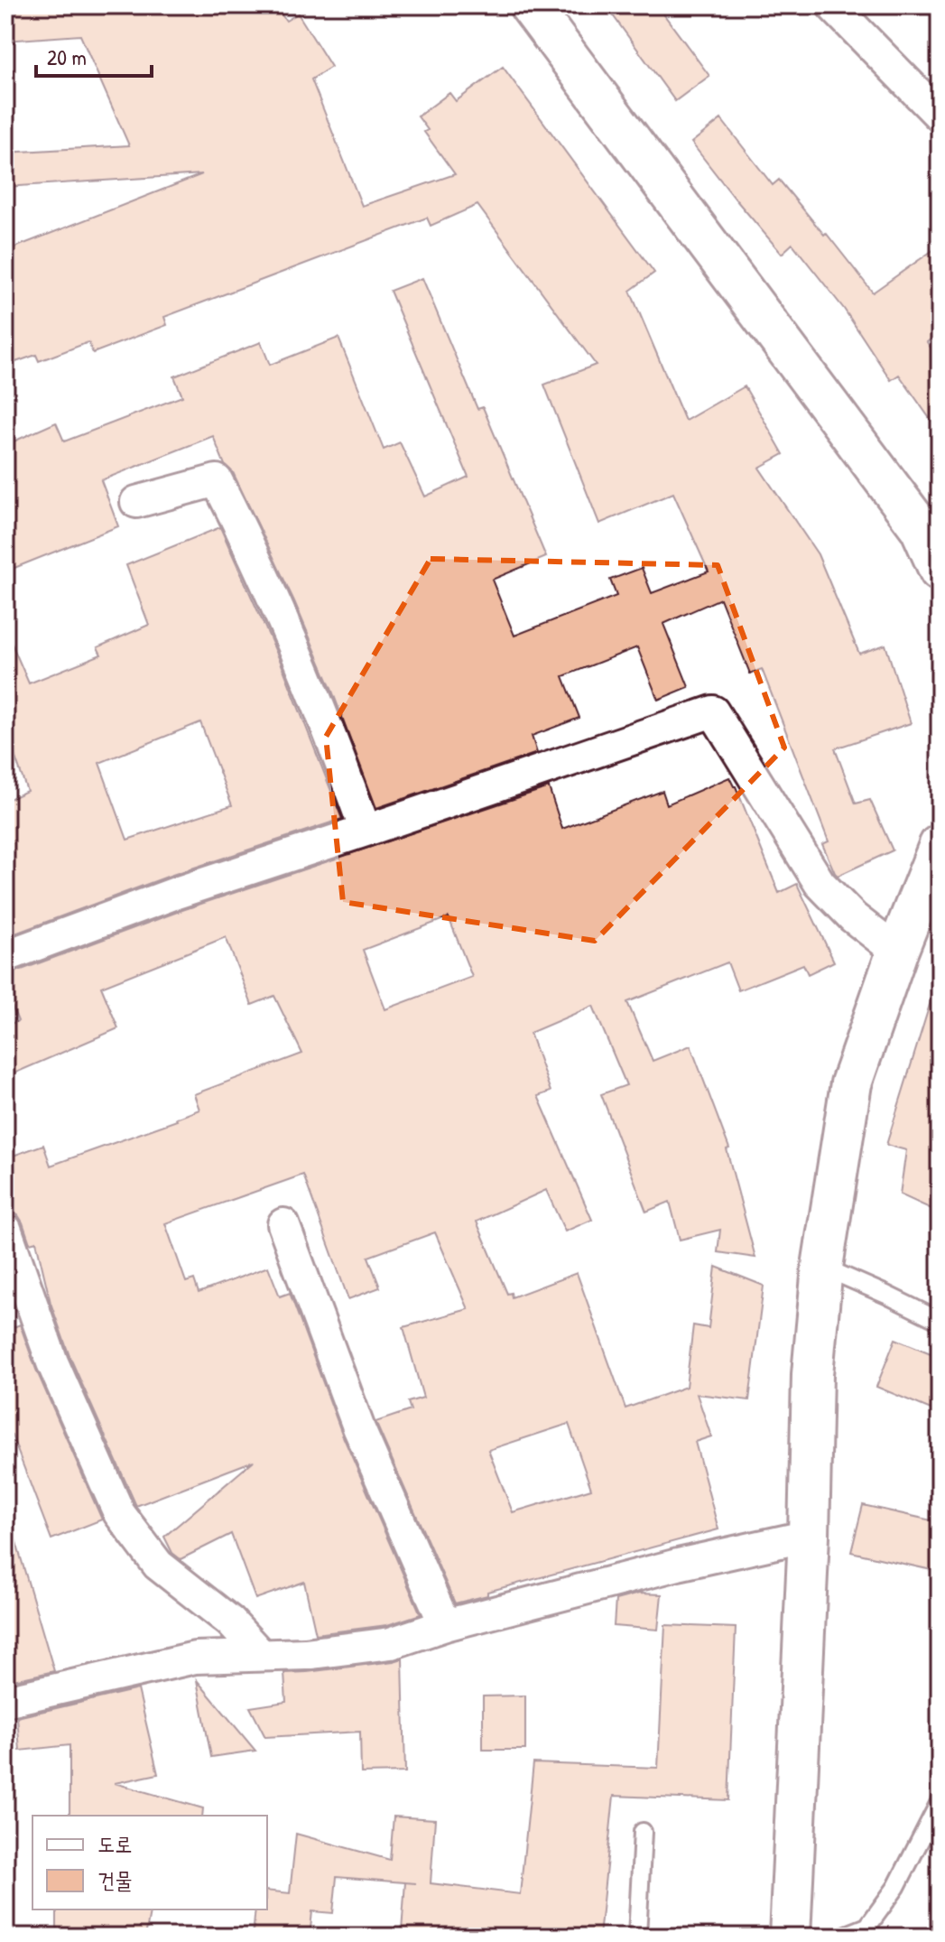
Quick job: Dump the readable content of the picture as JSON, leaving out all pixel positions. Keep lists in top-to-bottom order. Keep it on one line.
{"legend":["도로","건물"],"scale_bar":"20 m"}
